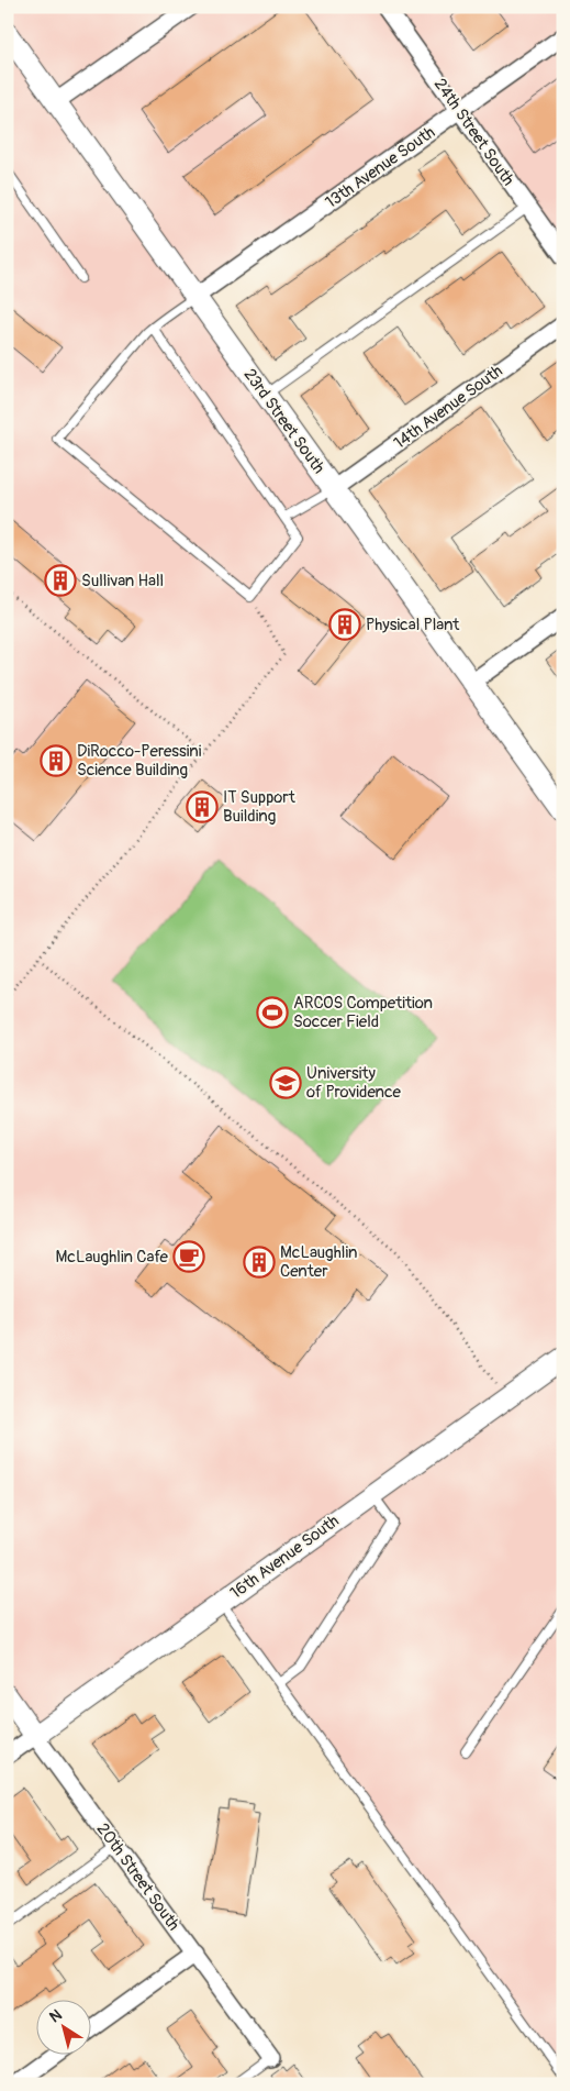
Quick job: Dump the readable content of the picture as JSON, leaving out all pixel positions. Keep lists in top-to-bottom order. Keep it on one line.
{"streets":{"street":["24th Street South","13th Avenue South","14th Avenue South","23rd Street South","16th Avenue South","20th Street South"]},"crossings":[["24th Street South","13th Avenue South"],["13th Avenue South","23rd Street South"],["14th Avenue South","23rd Street South"],["16th Avenue South","20th Street South"]],"places":{"building":["Sullivan Hall","Physical Plant","DiRocco-Peressini Science Building","IT Support Building","McLaughlin Center"],"sports":["ARCOS Competition Soccer Field"],"school or university":["University of Providence"],"cafe":["McLaughlin Cafe"]},"north":"top left"}
